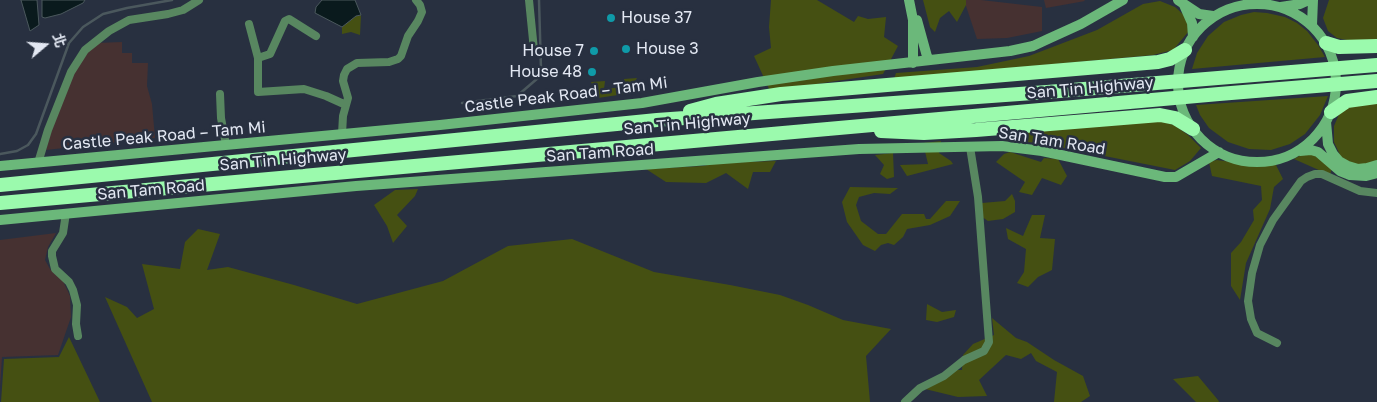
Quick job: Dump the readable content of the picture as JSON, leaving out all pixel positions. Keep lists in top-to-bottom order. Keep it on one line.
{"streets":{"highway":["San Tin Highway"],"main road":["Castle Peak Road – Tam Mi","San Tam Road"]},"places":["House 37","House 3","House 7","House 48"],"north":"right"}
